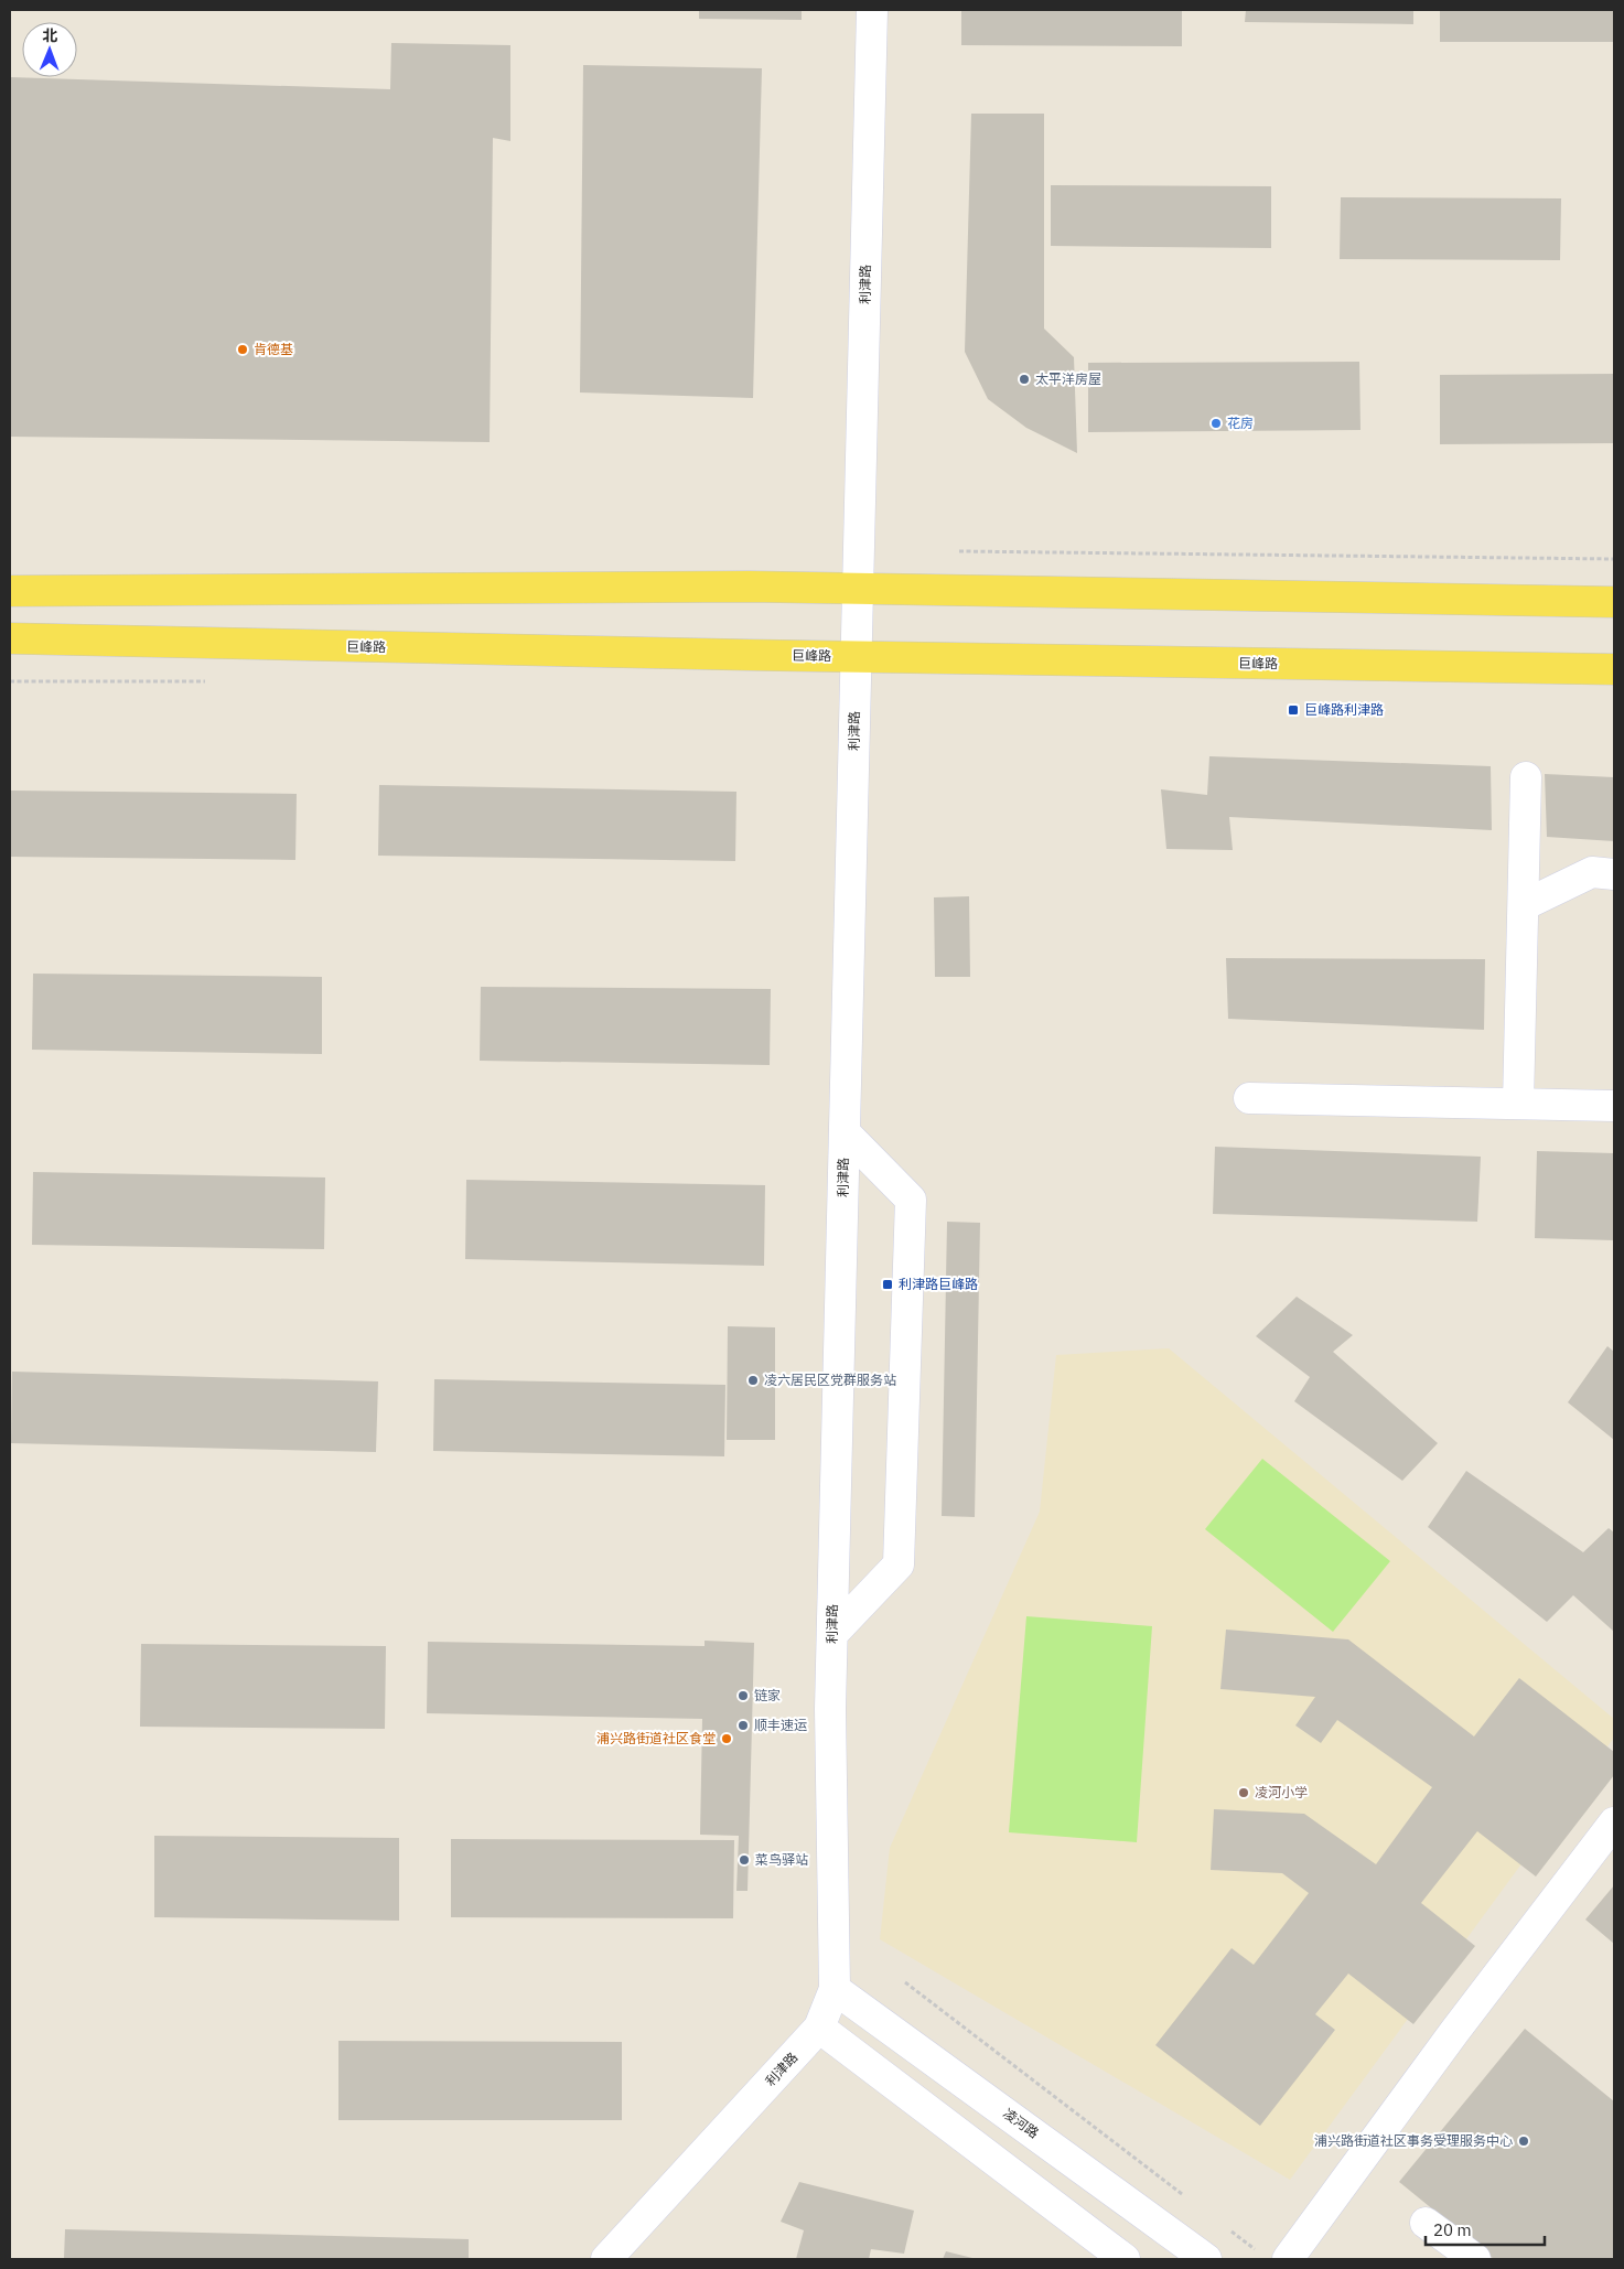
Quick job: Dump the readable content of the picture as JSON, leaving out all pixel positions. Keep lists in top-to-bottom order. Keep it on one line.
{"streets":{"main road":["巨峰路"],"street":["利津路","凌河路"]},"crossings":[["利津路","巨峰路"],["利津路","凌河路"]],"places":{"other":["肯德基","太平洋房屋","花房","凌六居民区党群服务站","链家","顺丰速运","浦兴路街道社区食堂","凌河小学","菜鸟驿站","浦兴路街道社区事务受理服务中心"],"transit":["巨峰路利津路","利津路巨峰路"]},"scale_bar":"20 m","north":"top"}
